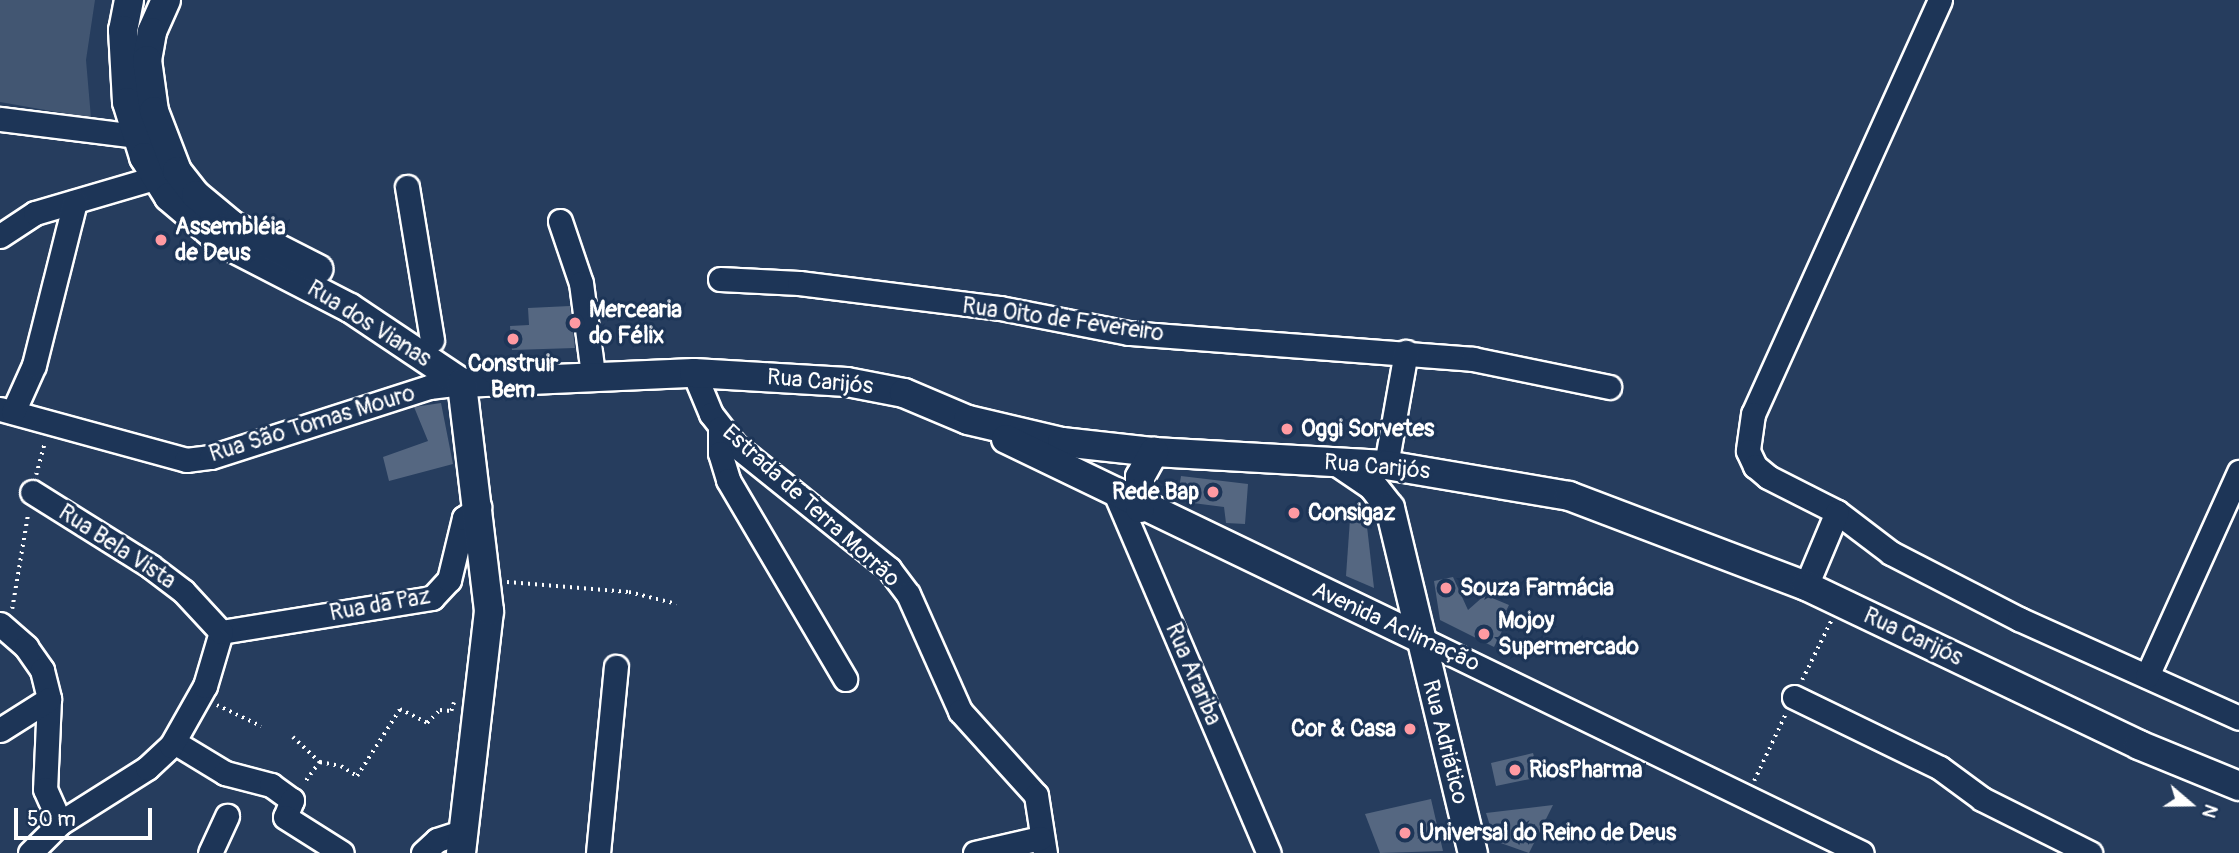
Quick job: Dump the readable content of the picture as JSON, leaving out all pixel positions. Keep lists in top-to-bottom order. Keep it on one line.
{"streets":{"main road":["Rua dos Vianas","Rua Carijós","Avenida Aclimação","Rua Adriático"],"street":["Rua Oito de Fevereiro","Rua São Tomas Mouro","Estrada de Terra Morrão","Rua Bela Vista","Rua da Paz","Rua Arariba"]},"crossings":[["Rua dos Vianas","Rua Carijós"],["Rua dos Vianas","Rua São Tomas Mouro"],["Rua Carijós","Rua São Tomas Mouro"],["Rua Carijós","Estrada de Terra Morrão"],["Rua Carijós","Avenida Aclimação"],["Rua Carijós","Rua Adriático"],["Rua Bela Vista","Rua da Paz"],["Avenida Aclimação","Rua Arariba"],["Avenida Aclimação","Rua Adriático"]],"places":["Assembléia de Deus","Mercearia do Félix","Construir Bem","Oggi Sorvetes","Rede Bap","Consigaz","Souza Farmácia","Mojoy Supermercado","Cor & Casa","RiosPharma","Universal do Reino de Deus"],"scale_bar":"50 m","north":"right"}
